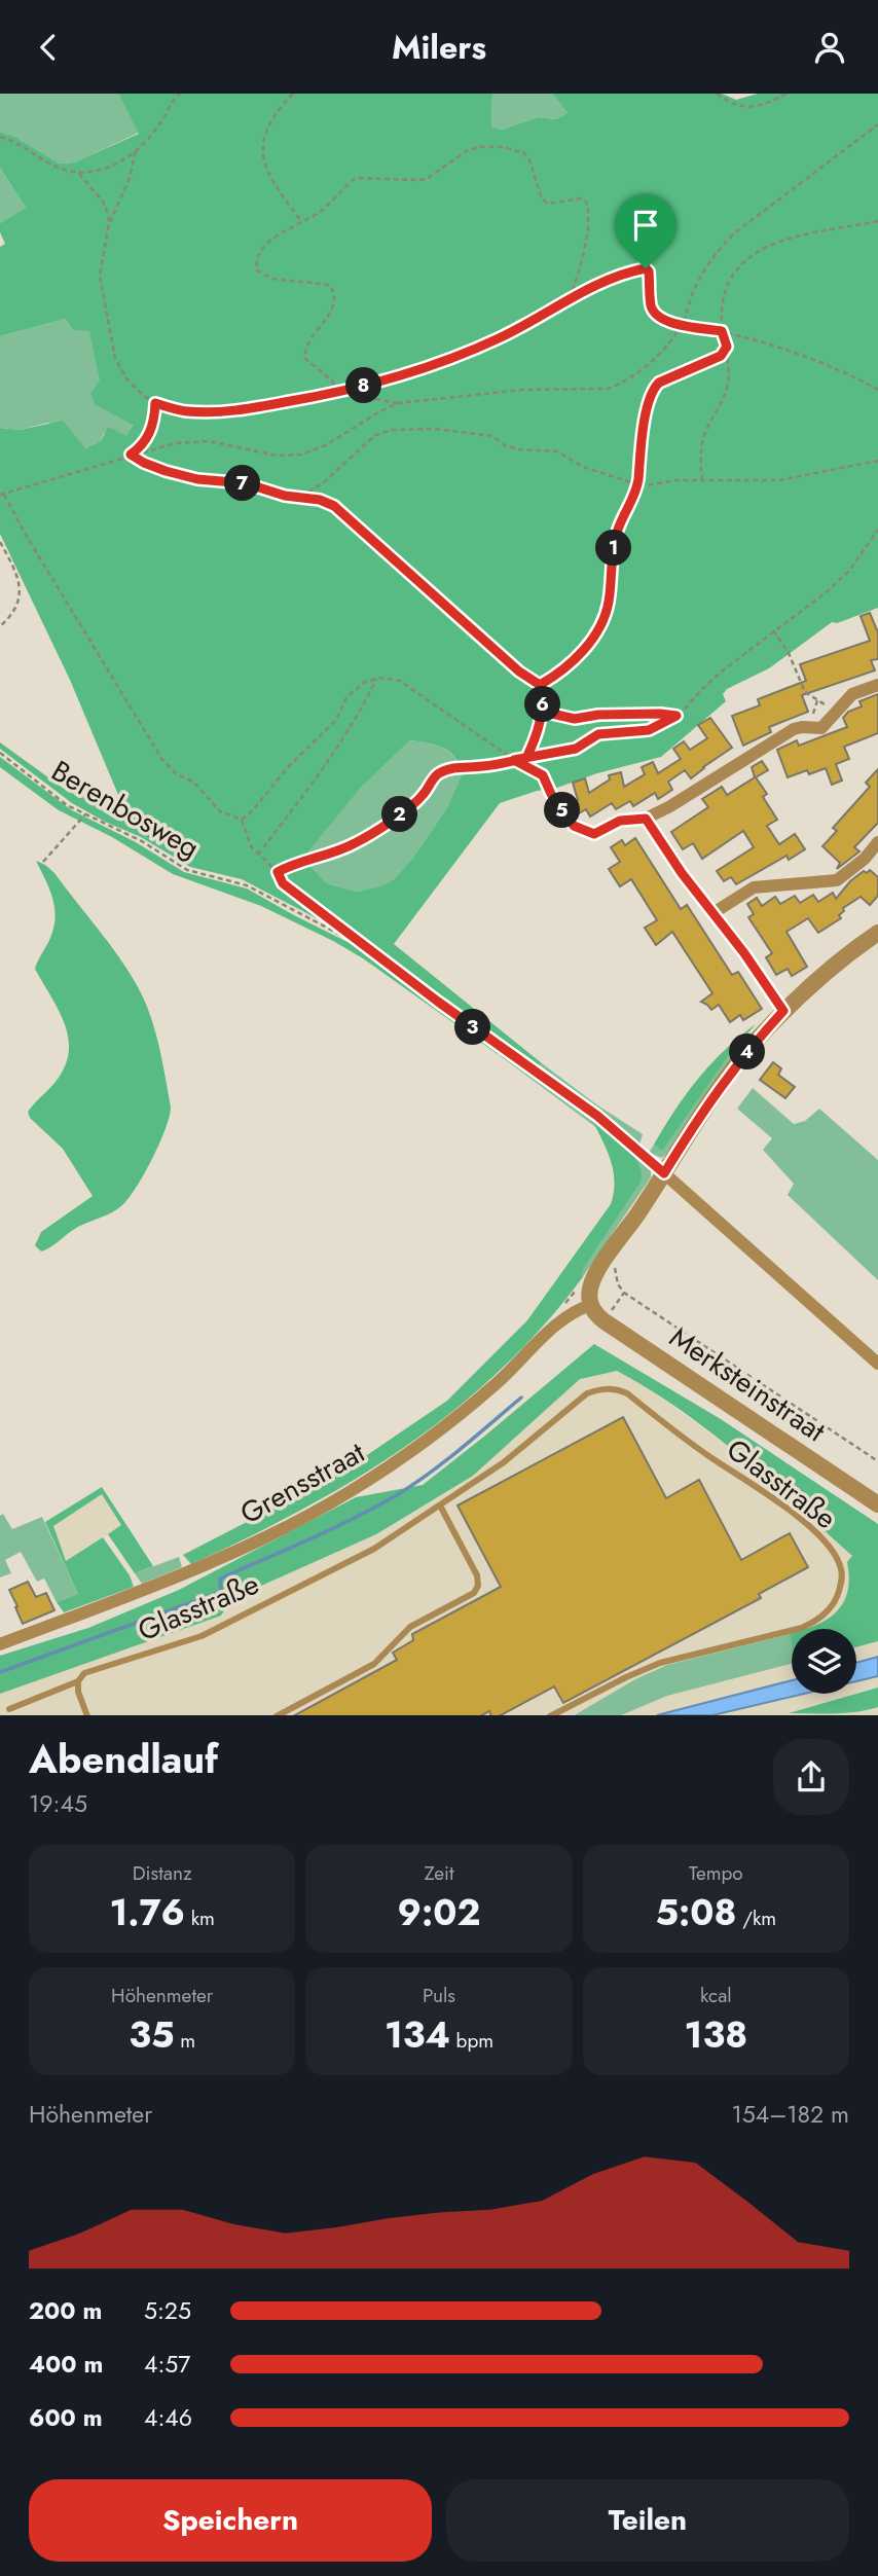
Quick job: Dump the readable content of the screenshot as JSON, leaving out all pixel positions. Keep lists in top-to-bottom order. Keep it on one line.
{"streets":{"street":["Merksteinstraat","Grensstraat"],"lane":["Glasstraße"],"path":["Berenbosweg"]},"crossings":[["Merksteinstraat","Grensstraat"]],"page":{"header":"Milers","pins":["8","7","1","6","5","2","3","4"],"heading":["Abendlauf","19:45"],"stats":[["Distanz","1.76 km"],["Zeit","9:02"],["Tempo","5:08 /km"],["Höhenmeter","35 m"],["Puls","134 bpm"],["kcal","138"]],"chart":["Höhenmeter","154–182 m"],"list":[{"name":"200 m","note":"5:25"},{"name":"400 m","note":"4:57"},{"name":"600 m","note":"4:46"}],"buttons":["Speichern","Teilen"]}}
